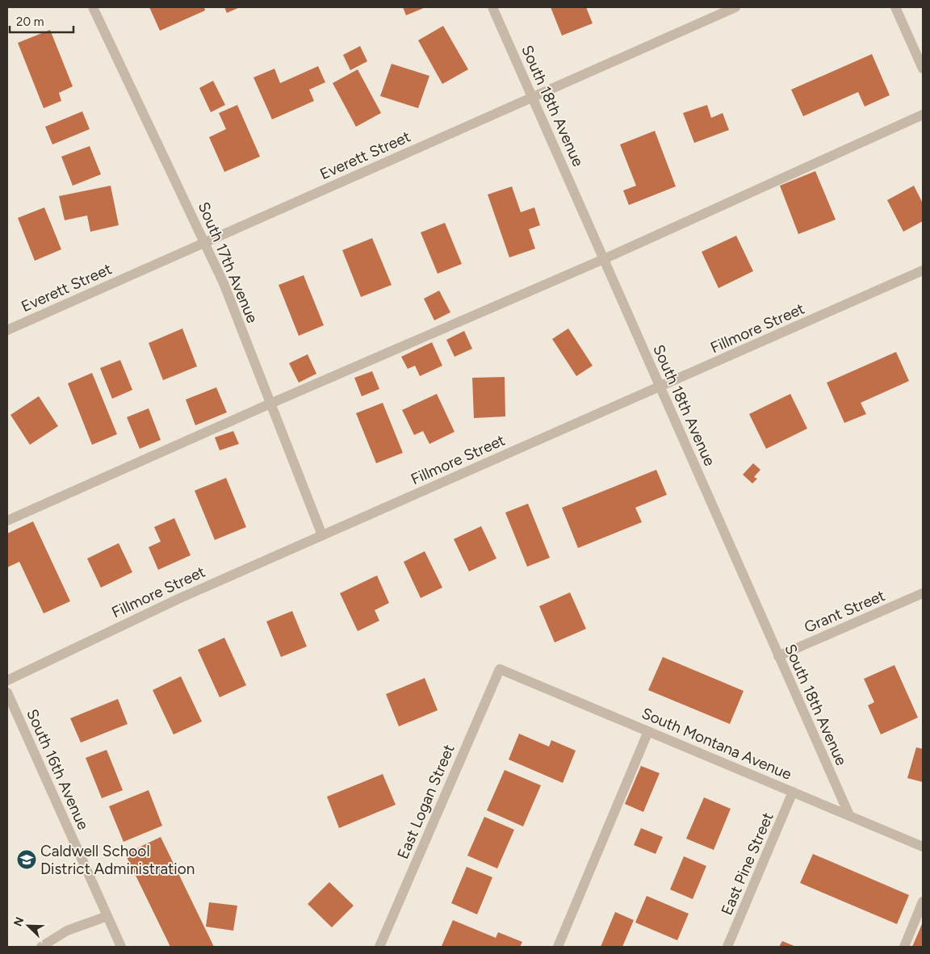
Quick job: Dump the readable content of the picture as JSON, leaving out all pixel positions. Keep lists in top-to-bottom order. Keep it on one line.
{"streets":{"street":["South 18th Avenue","Everett Street","South 17th Avenue","Fillmore Street","Grant Street","South Montana Avenue","South 16th Avenue","East Logan Street","East Pine Street"]},"crossings":[["South 18th Avenue","Everett Street"],["South 18th Avenue","Fillmore Street"],["South 18th Avenue","Grant Street"],["South 18th Avenue","South Montana Avenue"],["Everett Street","South 17th Avenue"],["South 17th Avenue","Fillmore Street"],["South Montana Avenue","East Logan Street"],["South Montana Avenue","East Pine Street"]],"places":{"school or university":["Caldwell School District Administration"]},"scale_bar":"20 m","north":"top left"}
